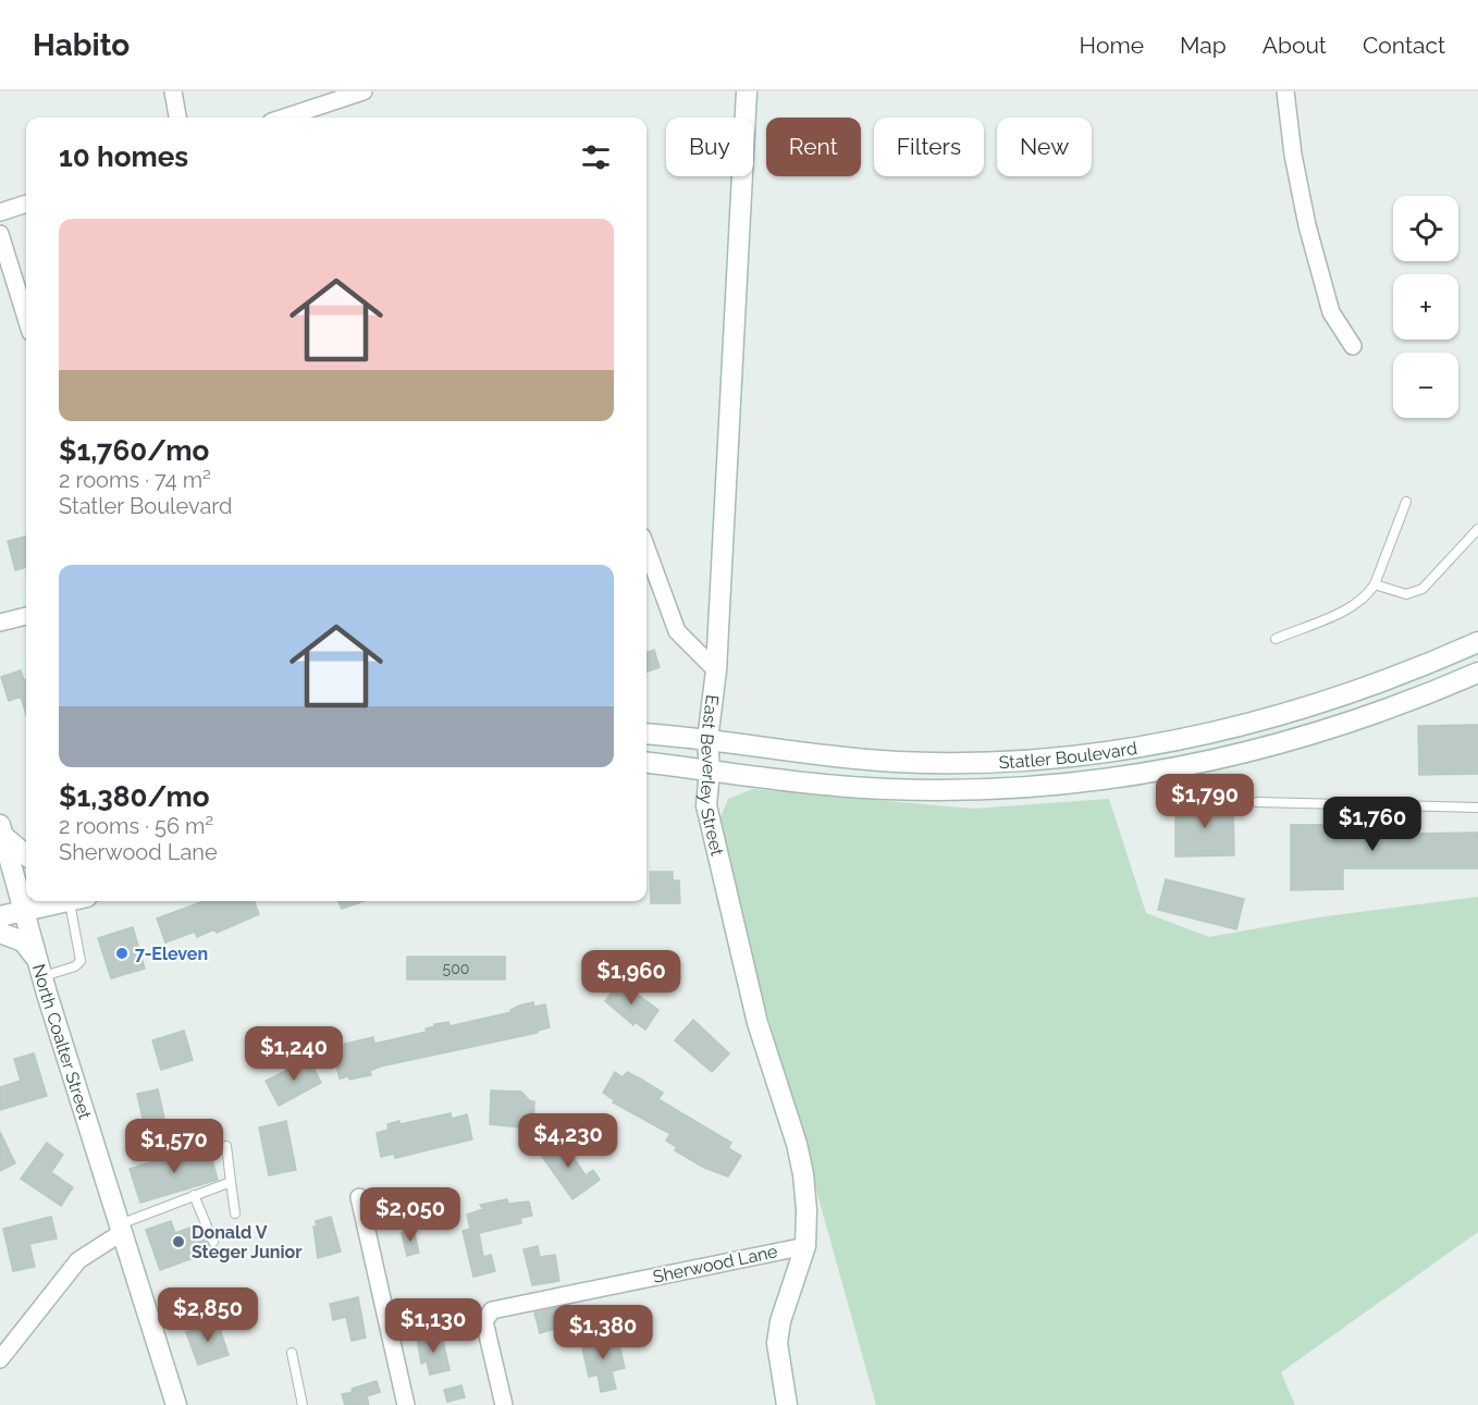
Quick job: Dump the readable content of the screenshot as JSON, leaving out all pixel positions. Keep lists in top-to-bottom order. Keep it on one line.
{"streets":{"street":["Statler Boulevard","East Beverley Street","North Coalter Street","Sherwood Lane"]},"crossings":[["Statler Boulevard","East Beverley Street"],["East Beverley Street","Sherwood Lane"]],"places":["7-Eleven","Donald V Steger Junior"],"house_numbers":["500"],"page":{"header":"Habito","nav":["Home","Map","About","Contact"],"chip":["Buy","Rent","Filters","New"],"heading":"10 homes","map_buttons":["+","−"],"list":[{"name":"$1,760/mo","note":"2 rooms · 74 m² · Statler Boulevard"},{"name":"$1,380/mo","note":"2 rooms · 56 m² · Sherwood Lane"}],"price":["$1,790","$1,760","$1,960","$1,240","$4,230","$1,570","$2,050","$2,850","$1,130","$1,380"]}}
